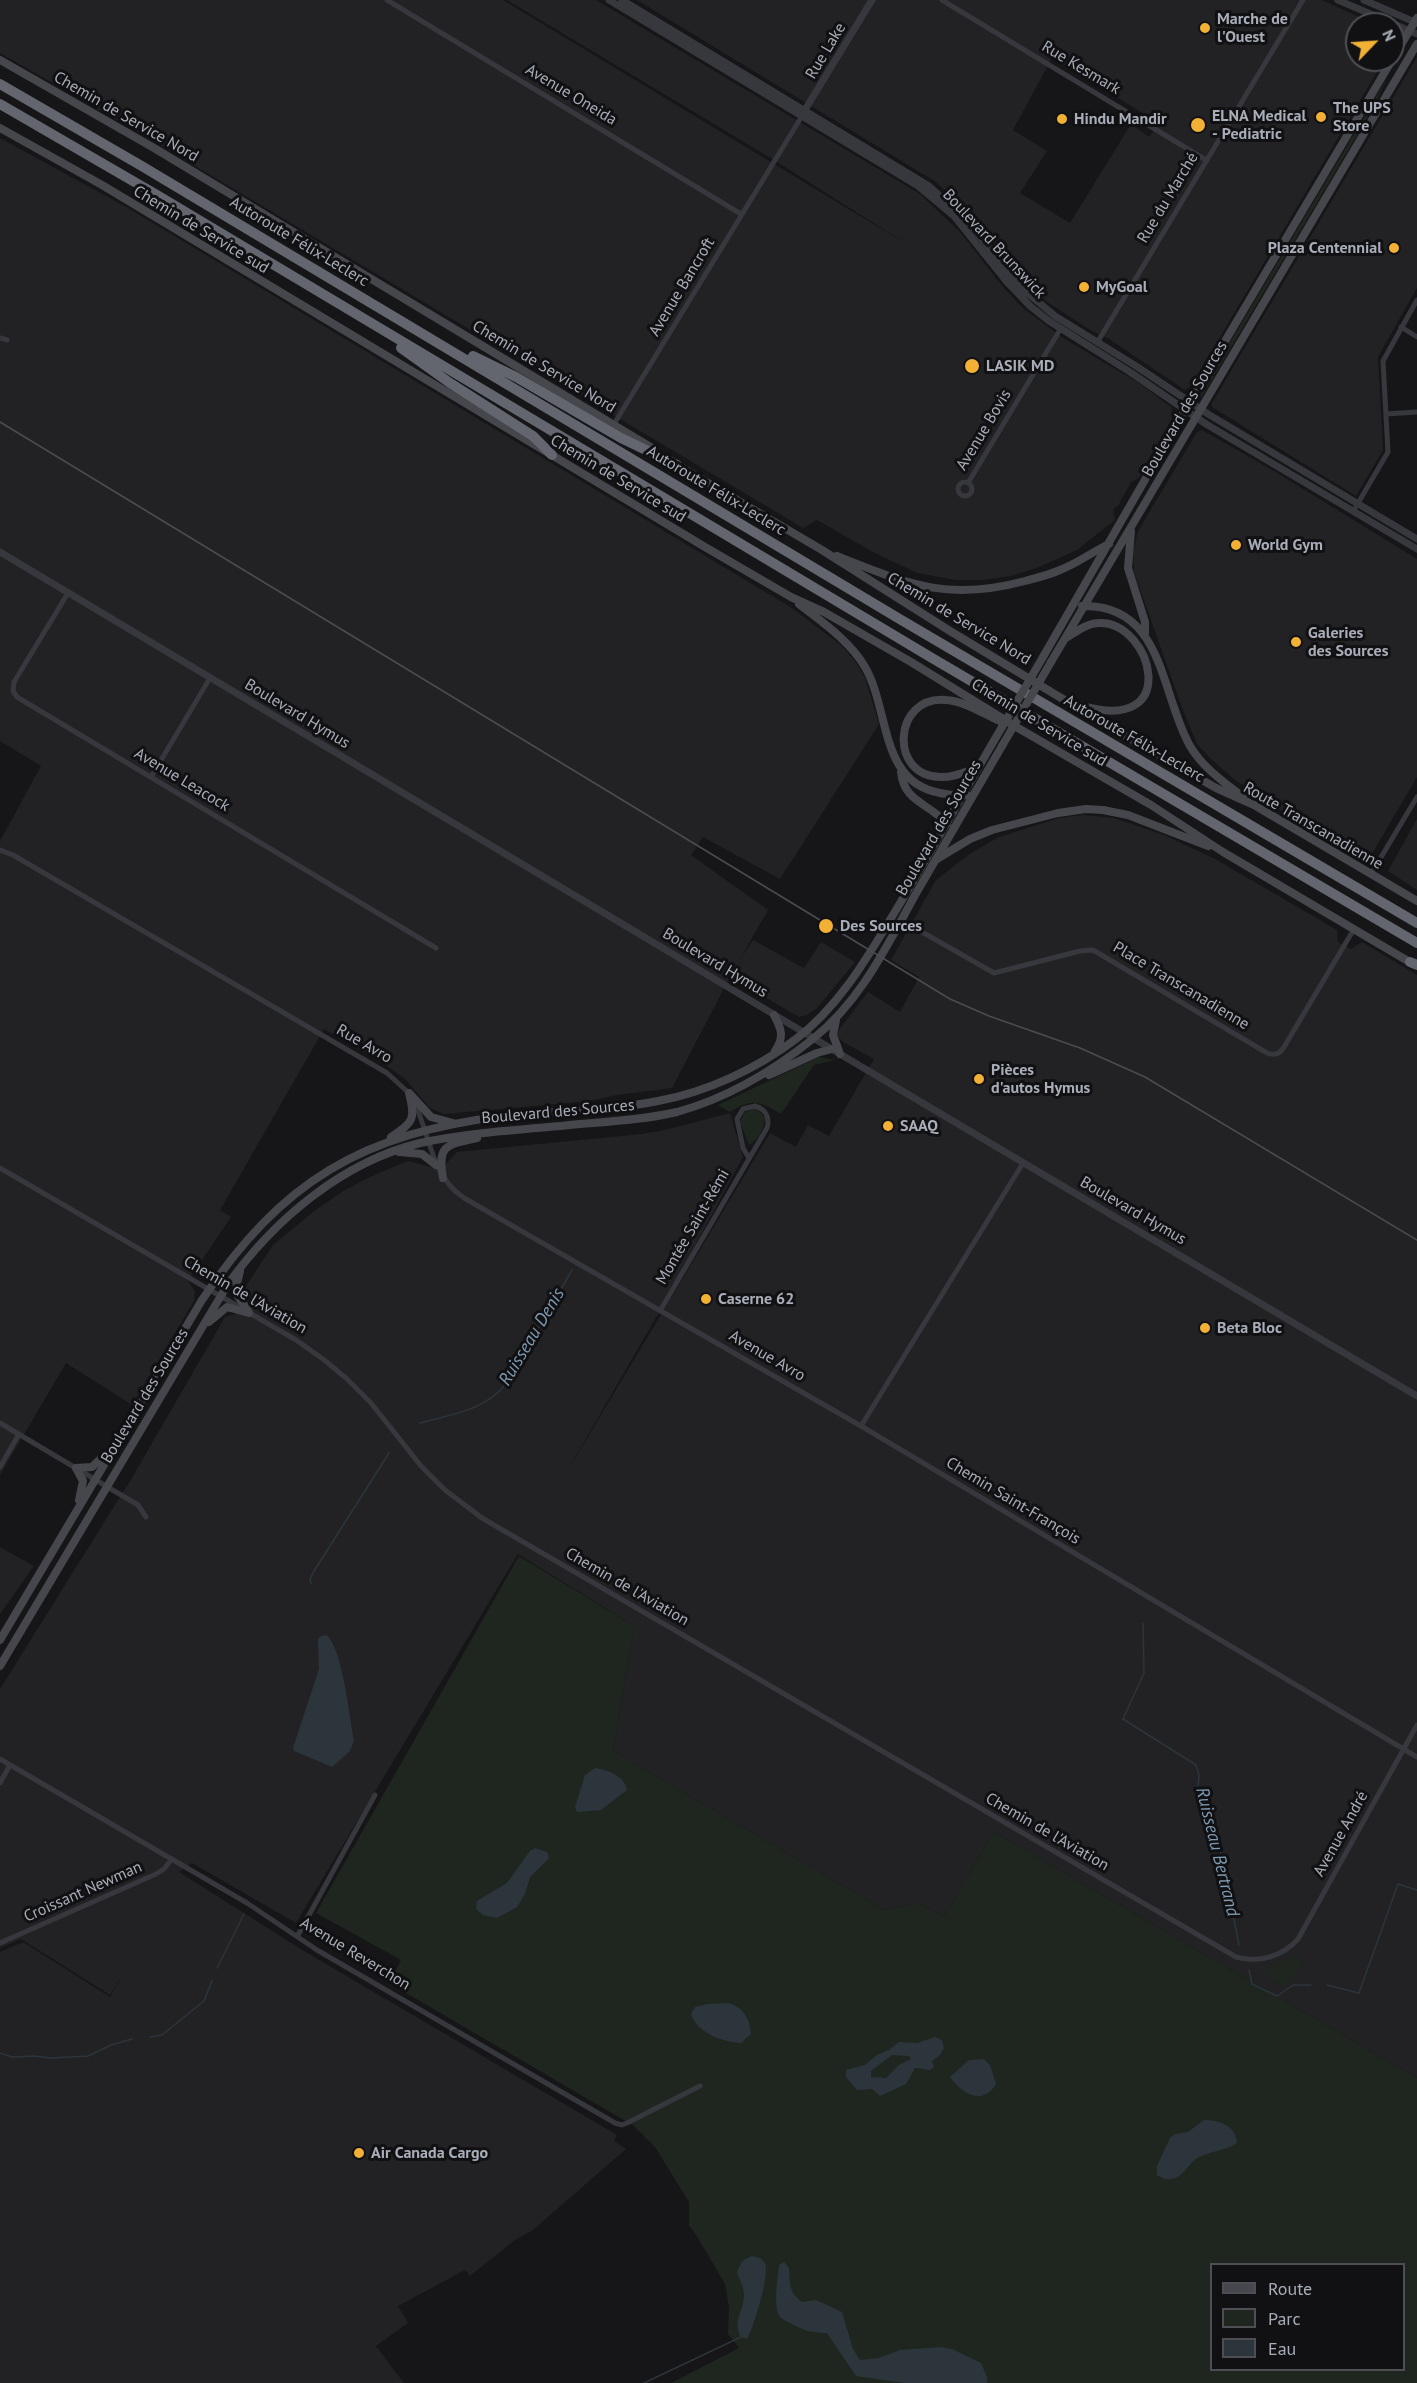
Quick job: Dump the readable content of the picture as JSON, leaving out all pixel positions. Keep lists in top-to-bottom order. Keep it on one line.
{"streets":{"highway":["Autoroute Félix-Leclerc"],"main road":["Chemin de Service Nord","Chemin de Service sud","Boulevard des Sources","Route Transcanadienne"],"street":["Rue Lake","Rue Kesmark","Avenue Oneida","Rue du Marché","Boulevard Brunswick","Avenue Bancroft","Avenue Bovis","Boulevard Hymus","Avenue Leacock","Place Transcanadienne","Rue Avro","Montée Saint-Rémi","Chemin de l'Aviation","Avenue Avro","Chemin Saint-François","Avenue André","Croissant Newman","Avenue Reverchon"]},"crossings":[["Rue Lake","Boulevard Brunswick"],["Rue Lake","Avenue Bancroft"],["Rue Kesmark","Rue du Marché"],["Avenue Oneida","Avenue Bancroft"],["Chemin de Service Nord","Avenue Bancroft"],["Chemin de Service Nord","Route Transcanadienne"],["Rue du Marché","Boulevard Brunswick"],["Boulevard Brunswick","Avenue Bancroft"],["Boulevard Brunswick","Boulevard des Sources"],["Boulevard Brunswick","Avenue Bovis"],["Boulevard des Sources","Boulevard Hymus"],["Boulevard des Sources","Place Transcanadienne"],["Boulevard des Sources","Rue Avro"],["Boulevard des Sources","Chemin de l'Aviation"],["Boulevard Hymus","Avenue Leacock"],["Rue Avro","Montée Saint-Rémi"],["Rue Avro","Avenue Avro"],["Montée Saint-Rémi","Avenue Avro"],["Chemin de l'Aviation","Avenue André"],["Avenue Avro","Chemin Saint-François"],["Chemin Saint-François","Avenue André"],["Croissant Newman","Avenue Reverchon"]],"water":["Ruisseau Denis","Ruisseau Bertrand"],"places":["Marche de l'Ouest","The UPS Store","Hindu Mandir","ELNA Medical - Pediatric","Plaza Centennial","MyGoal","LASIK MD","World Gym","Galeries des Sources","Des Sources","Pièces d'autos Hymus","SAAQ","Caserne 62","Beta Bloc","Air Canada Cargo"],"legend":["Route","Parc","Eau"],"north":"top right"}
